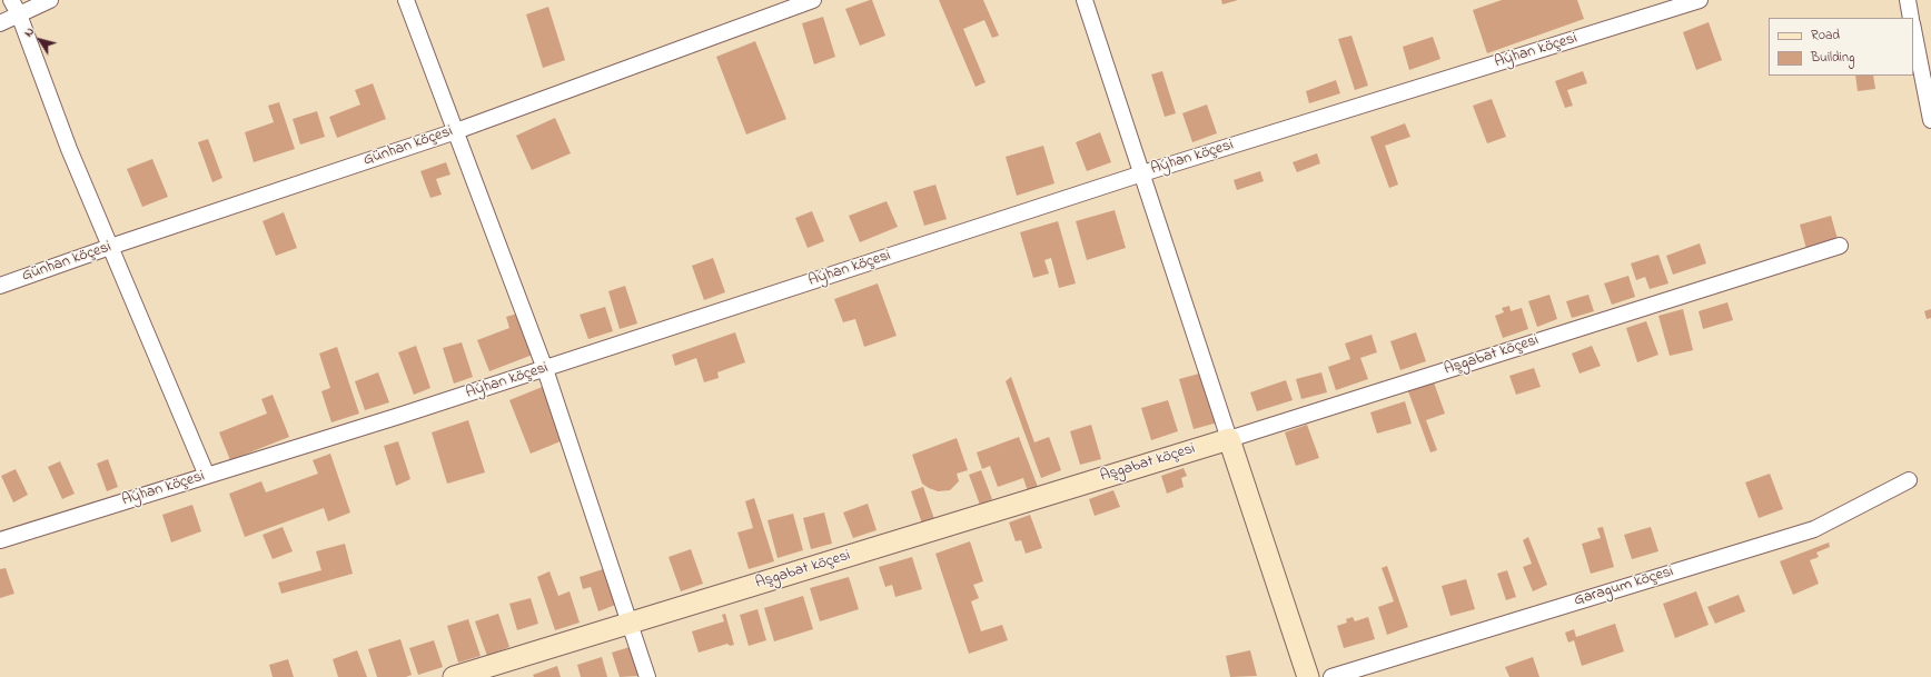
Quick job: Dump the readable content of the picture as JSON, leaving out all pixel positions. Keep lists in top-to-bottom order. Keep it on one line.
{"streets":{"street":["Aýhan köçesi","Günhan köçesi","Aşgabat köçesi","Garagum köçesi"]},"legend":["Road","Building"],"north":"top left"}
